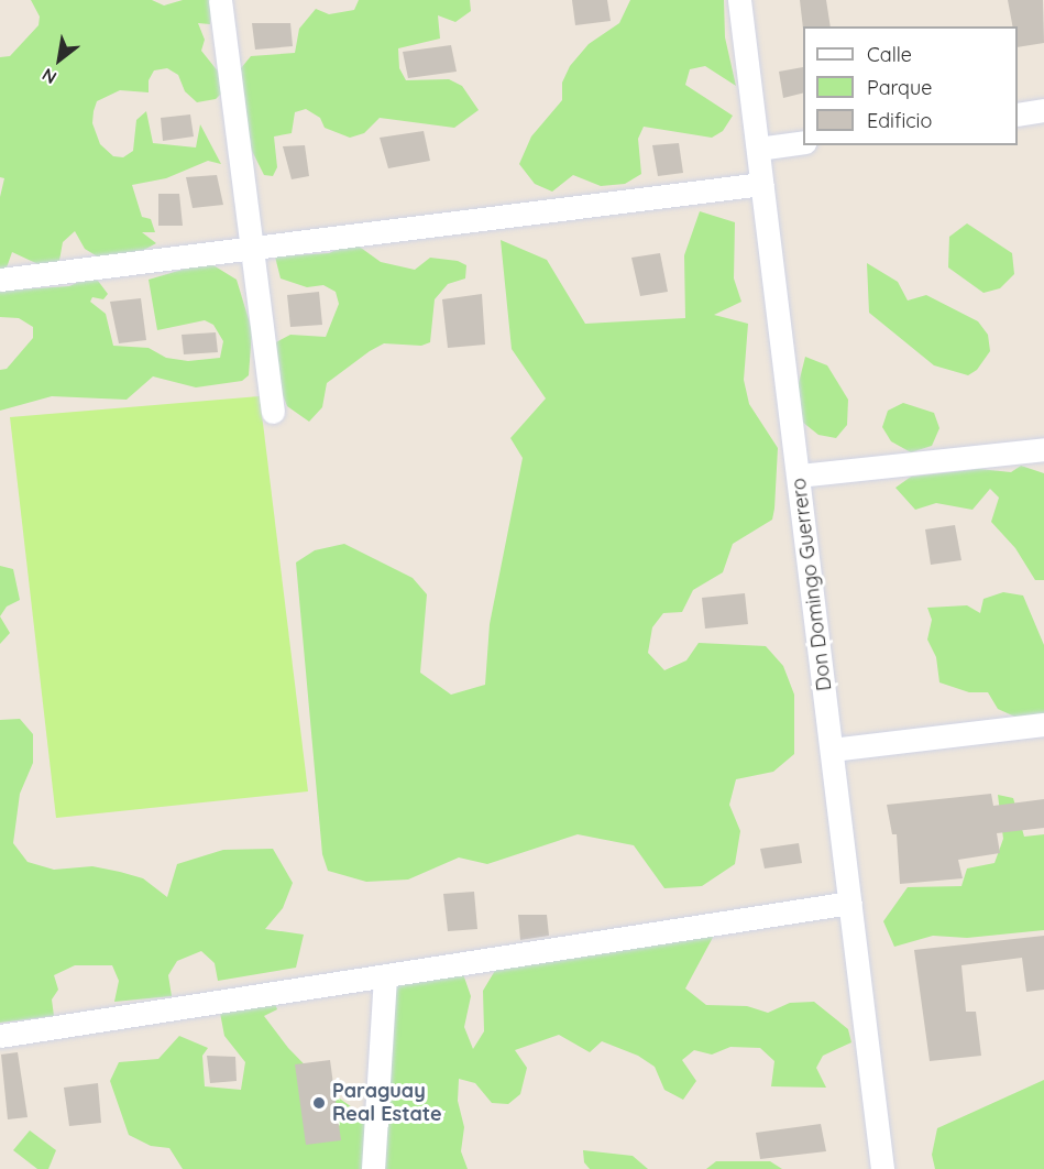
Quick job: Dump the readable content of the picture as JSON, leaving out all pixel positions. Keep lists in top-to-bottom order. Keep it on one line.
{"streets":{"street":["Don Domingo Guerrero"]},"places":["Paraguay Real Estate"],"legend":["Calle","Parque","Edificio"],"north":"bottom left"}
